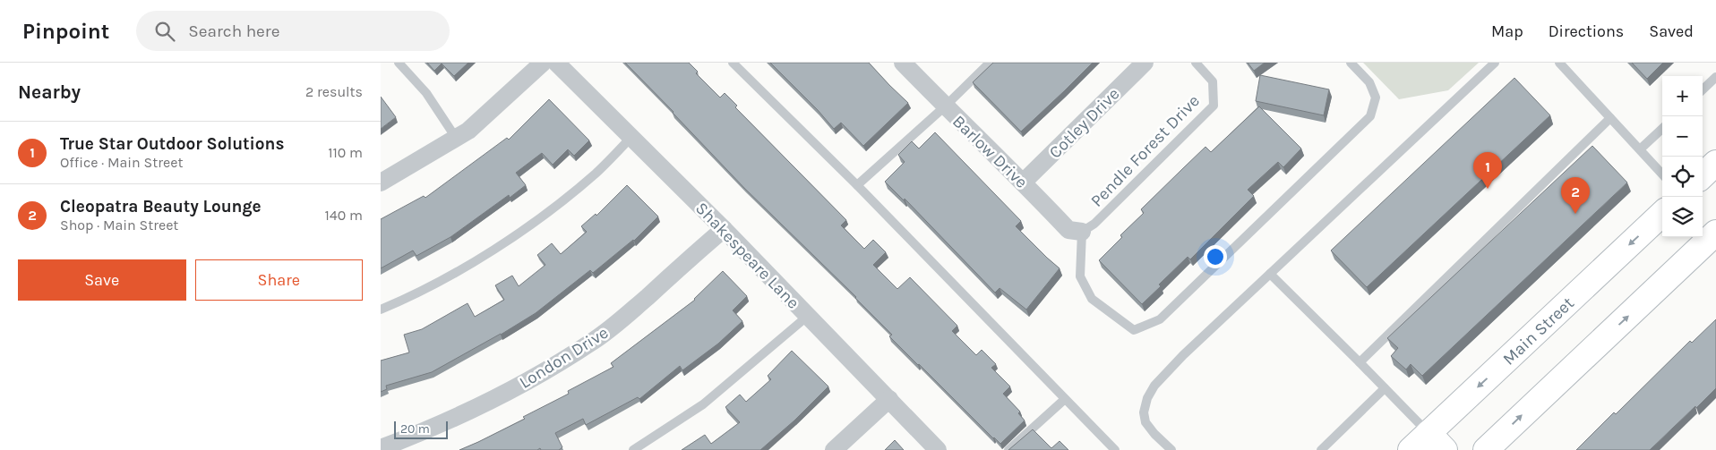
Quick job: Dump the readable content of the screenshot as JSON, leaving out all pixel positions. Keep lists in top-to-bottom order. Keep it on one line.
{"streets":{"main road":["Main Street"],"street":["Cotley Drive","Barlow Drive","Shakespeare Lane","London Drive"],"lane":["Pendle Forest Drive"]},"crossings":[["Cotley Drive","Barlow Drive"],["Pendle Forest Drive","Barlow Drive"],["Shakespeare Lane","London Drive"]],"scale_bar":"20 m","page":{"header":"Pinpoint","search":"Search here","nav":["Map","Directions","Saved"],"heading":["Nearby","2 results"],"map_buttons":["+","−"],"list":[{"mark":"1","name":"True Star Outdoor Solutions","note":"Office · Main Street","value":"110 m"},{"mark":"2","name":"Cleopatra Beauty Lounge","note":"Shop · Main Street","value":"140 m"}],"pins":["1","2"],"buttons":["Save","Share"],"scale":"20 m"}}
